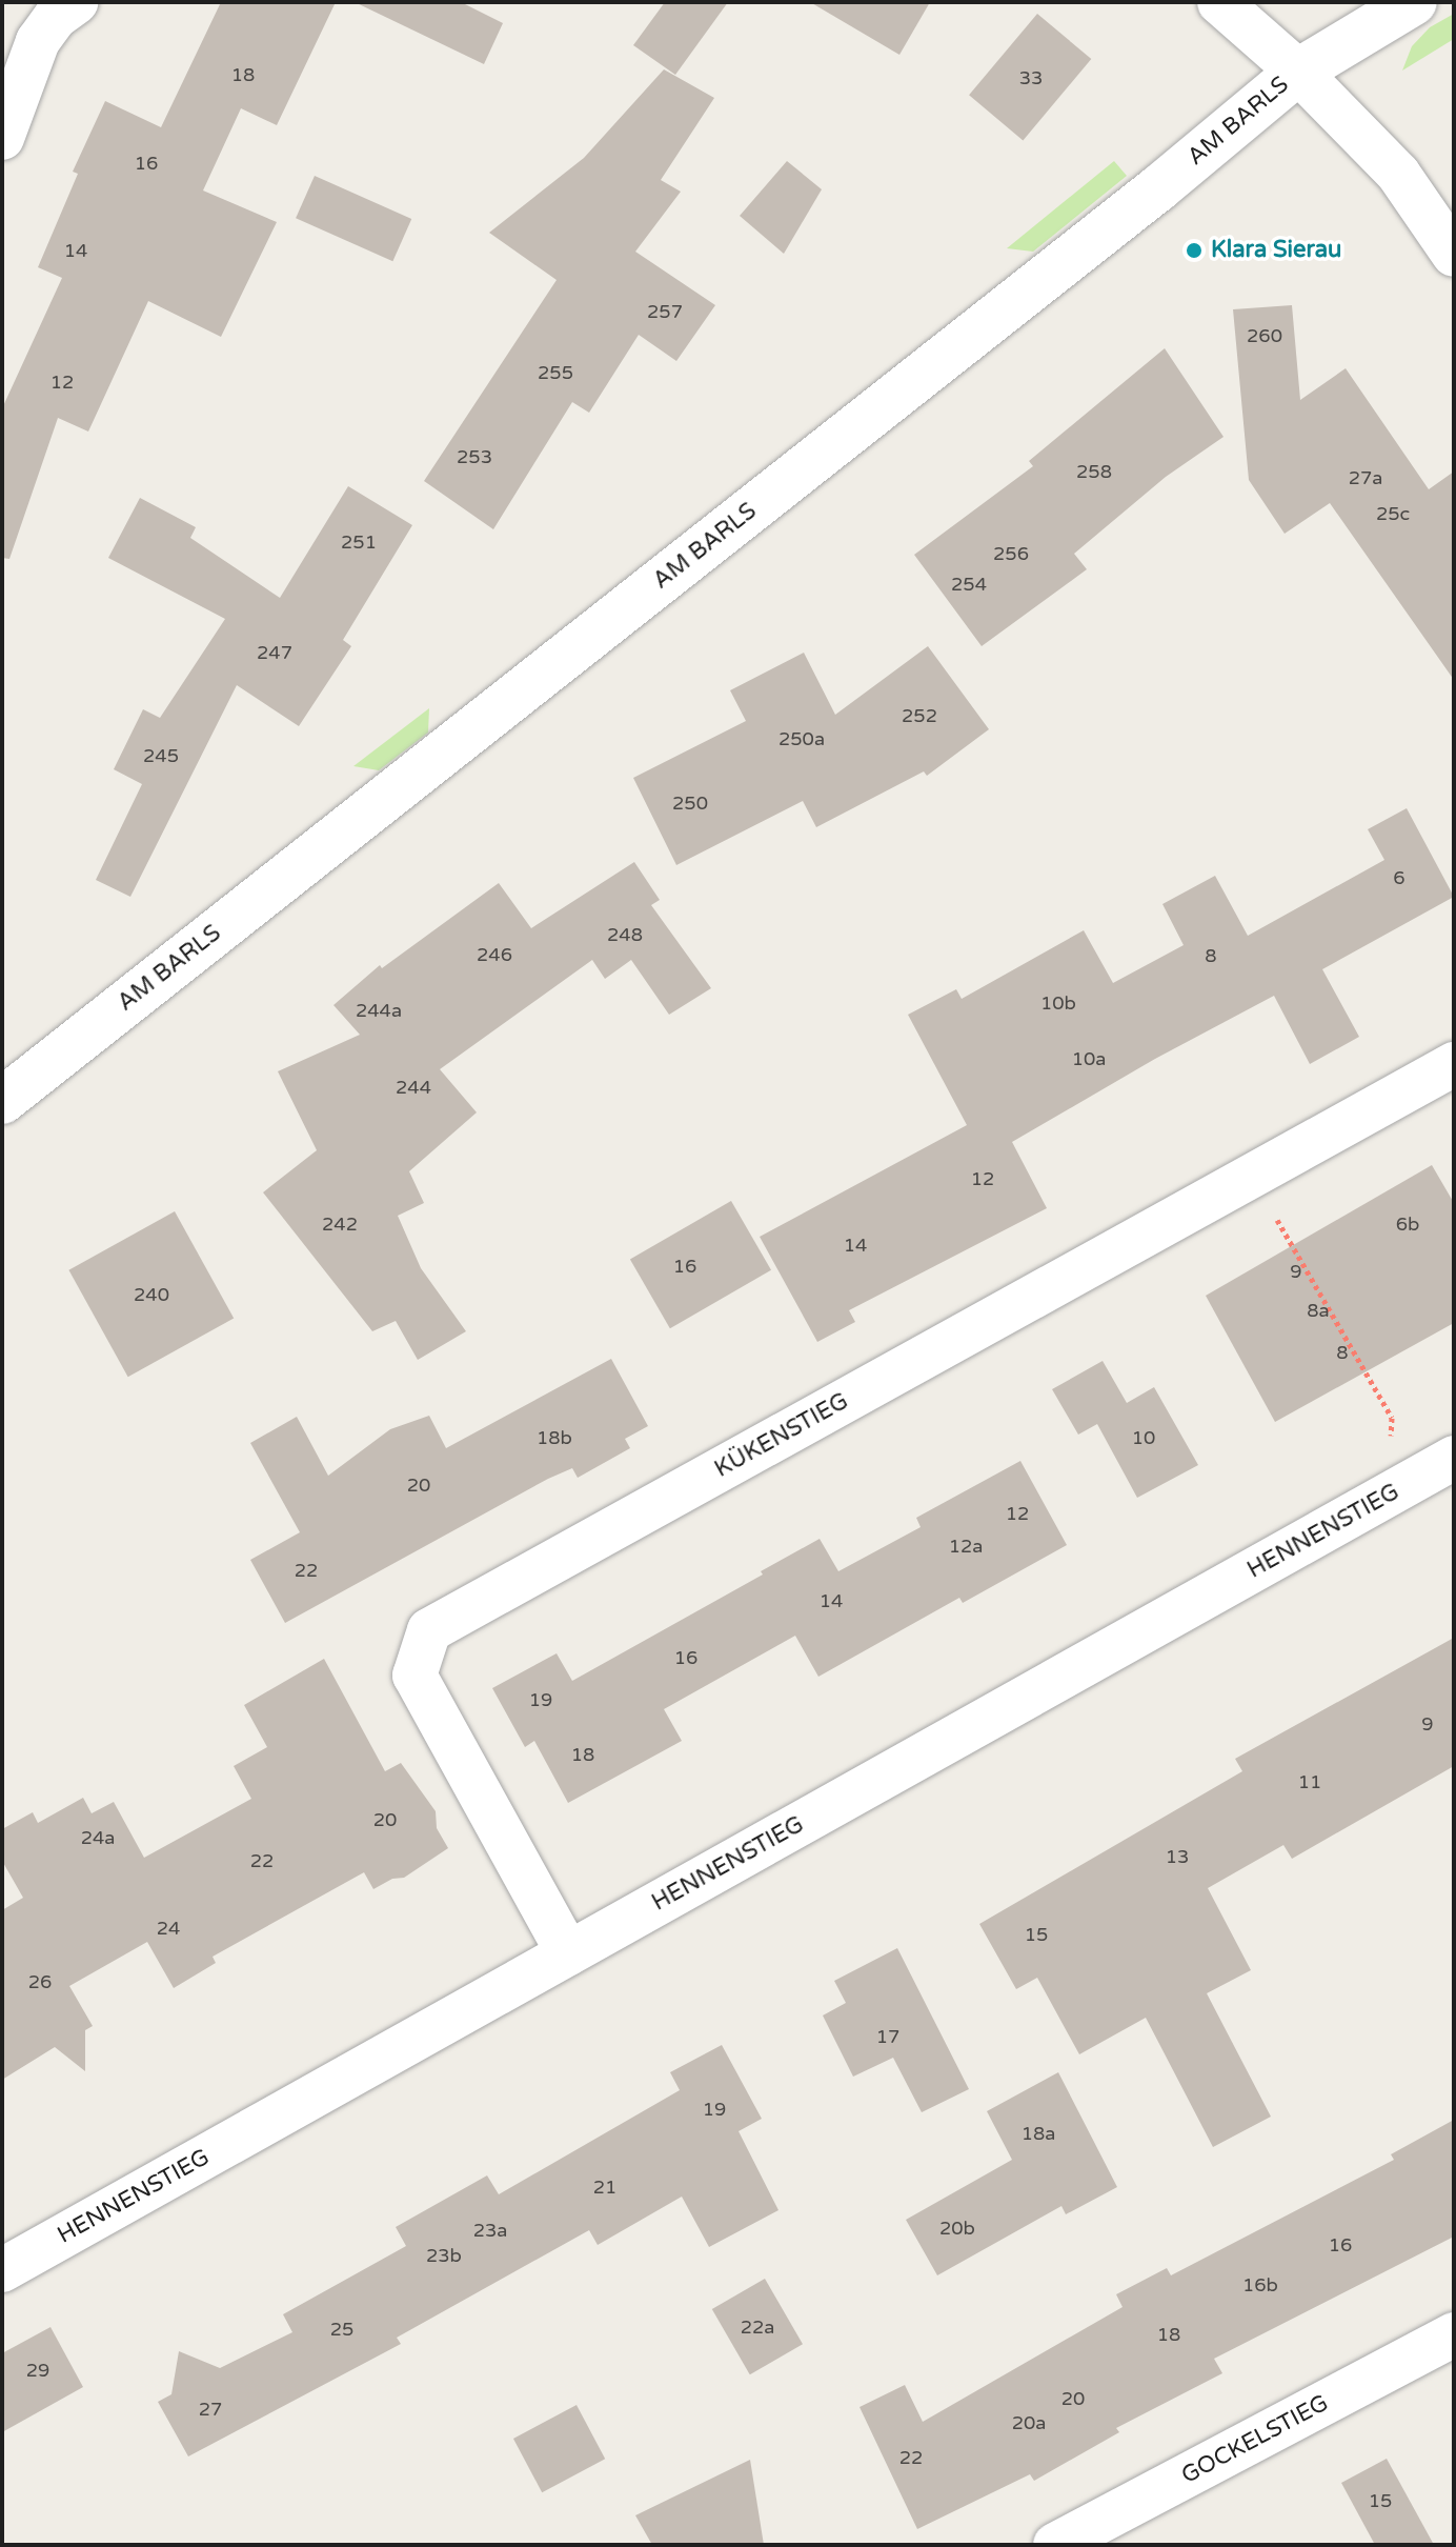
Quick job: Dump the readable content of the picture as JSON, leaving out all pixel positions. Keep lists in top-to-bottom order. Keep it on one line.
{"streets":{"street":["AM BARLS","KÜKENSTIEG","HENNENSTIEG","GOCKELSTIEG"]},"crossings":[["KÜKENSTIEG","HENNENSTIEG"]],"places":["Klara Sierau"],"house_numbers":["18","33","16","14","257","260","255","12","253","258","27a","25c","251","256","254","247","252","250a","245","250","6","248","246","8","10b","244a","10a","244","12","242","6b","14","16","9","240","8a","8","18b","10","20","12","12a","22","14","16","19","9","18","11","20","24a","13","22","24","15","26","17","19","18a","21","20b","23a","16","23b","16b","22a","25","18","29","20","27","20a","22","15"]}
